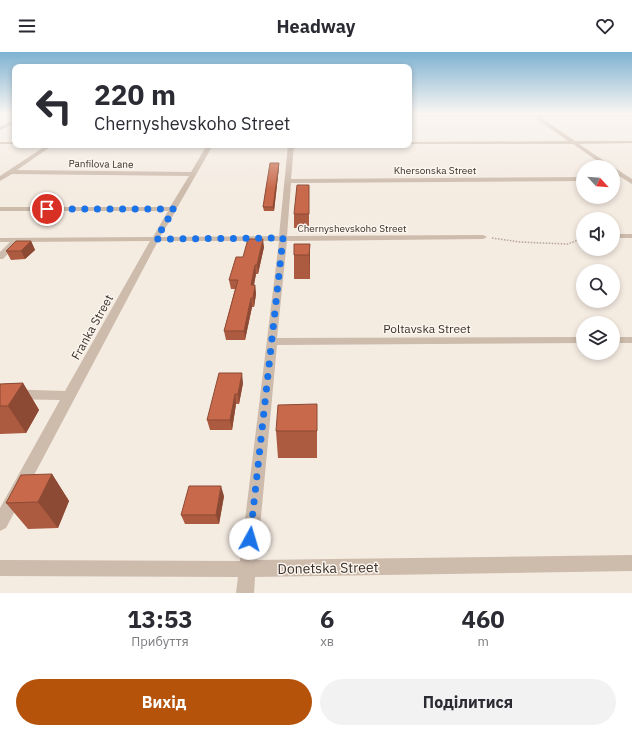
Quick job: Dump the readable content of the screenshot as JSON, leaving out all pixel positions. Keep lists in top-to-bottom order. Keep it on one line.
{"streets":{"street":["Panfilova Lane","Khersonska Street","Chernyshevskoho Street","Franka Street","Poltavska Street","Donetska Street"]},"crossings":[["Panfilova Lane","Franka Street"],["Chernyshevskoho Street","Franka Street"]],"north":"bottom right","page":{"header":"Headway","turn":["220 m","Chernyshevskoho Street"],"eta":["13:53","Прибуття","6","хв","460","m"],"buttons":["Вихід","Поділитися"]}}
